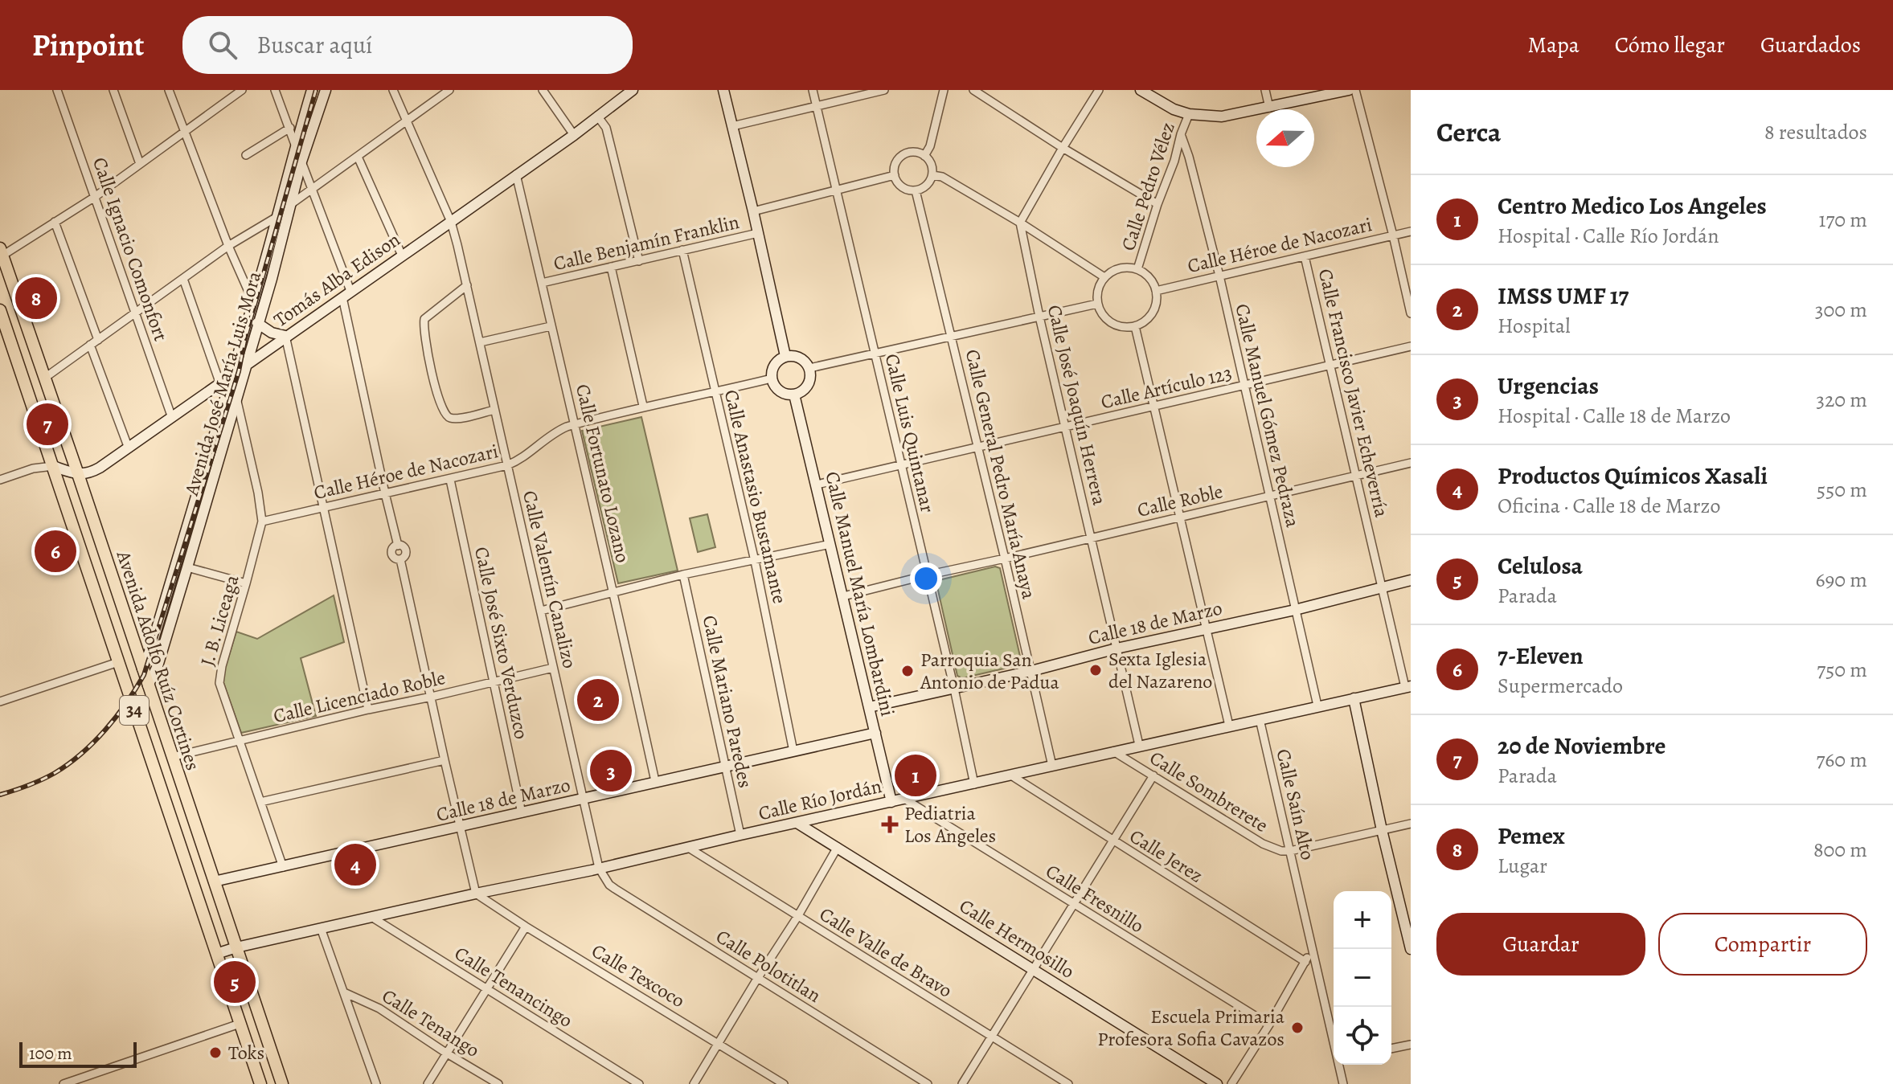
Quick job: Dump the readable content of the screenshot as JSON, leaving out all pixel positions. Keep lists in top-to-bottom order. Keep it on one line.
{"streets":{"main road":["Avenida Adolfo Ruíz Cortines","34"],"street":["Calle Pedro Vélez","Calle Benjamín Franklin","Calle Héroe de Nacozari","Calle Ignacio Comonfort","Tomás Alba Edison","Avenida José María Luis Mora","Calle Artículo 123","Calle Francisco Javier Echeverría","Calle José Joaquín Herrera","Calle Manuel Gómez Pedraza","Calle Luis Quintanar","Calle Fortunato Lozano","Calle General Pedro María Anaya","Calle Anastasio Bustamante","Calle Roble","Calle Valentín Canalizo","Calle Manuel María Lombardini","J. B. Liceaga","Calle 18 de Marzo","Calle José Sixto Verduzco","Calle Licenciado Roble","Calle Mariano Paredes","Calle Sombrerete","Calle Río Jordán","Calle Saín Alto","Calle Jerez","Calle Fresnillo","Calle Hermosillo","Calle Valle de Bravo","Calle Polotitlan","Calle Texcoco","Calle Tenancingo","Calle Tenango"]},"crossings":[["Calle Pedro Vélez","Calle Héroe de Nacozari"],["Calle Pedro Vélez","Calle Manuel Gómez Pedraza"],["Calle Benjamín Franklin","Calle Luis Quintanar"],["Calle Benjamín Franklin","Calle Fortunato Lozano"],["Calle Benjamín Franklin","Calle General Pedro María Anaya"],["Calle Benjamín Franklin","Calle Anastasio Bustamante"],["Calle Héroe de Nacozari","Calle Francisco Javier Echeverría"],["Calle Héroe de Nacozari","Calle Manuel Gómez Pedraza"],["Calle Héroe de Nacozari","Calle Fortunato Lozano"],["Calle Héroe de Nacozari","Calle Anastasio Bustamante"],["Calle Héroe de Nacozari","Calle Valentín Canalizo"],["Calle Héroe de Nacozari","Calle Manuel María Lombardini"],["Calle Héroe de Nacozari","J. B. Liceaga"],["Calle Héroe de Nacozari","Calle José Sixto Verduzco"],["Calle Ignacio Comonfort","Tomás Alba Edison"],["Tomás Alba Edison","Avenida José María Luis Mora"],["Tomás Alba Edison","Calle Fortunato Lozano"],["Tomás Alba Edison","Calle Valentín Canalizo"],["Tomás Alba Edison","J. B. Liceaga"],["Tomás Alba Edison","Avenida Adolfo Ruíz Cortines"],["Avenida José María Luis Mora","J. B. Liceaga"],["Avenida José María Luis Mora","Avenida Adolfo Ruíz Cortines"],["Calle Artículo 123","Calle Francisco Javier Echeverría"],["Calle Artículo 123","Calle José Joaquín Herrera"],["Calle Artículo 123","Calle Manuel Gómez Pedraza"],["Calle Artículo 123","Calle Luis Quintanar"],["Calle Artículo 123","Calle General Pedro María Anaya"],["Calle Artículo 123","Calle Manuel María Lombardini"],["Calle Francisco Javier Echeverría","Calle Roble"],["Calle Francisco Javier Echeverría","Calle 18 de Marzo"],["Calle Francisco Javier Echeverría","Calle Río Jordán"],["Calle José Joaquín Herrera","Calle Roble"],["Calle José Joaquín Herrera","Calle 18 de Marzo"],["Calle José Joaquín Herrera","Calle Río Jordán"],["Calle Manuel Gómez Pedraza","Calle Roble"],["Calle Manuel Gómez Pedraza","Calle 18 de Marzo"],["Calle Manuel Gómez Pedraza","Calle Río Jordán"],["Calle Luis Quintanar","Calle Roble"],["Calle Luis Quintanar","Calle 18 de Marzo"],["Calle Luis Quintanar","Calle Río Jordán"],["Calle Fortunato Lozano","Calle 18 de Marzo"],["Calle General Pedro María Anaya","Calle Roble"],["Calle General Pedro María Anaya","Calle 18 de Marzo"],["Calle General Pedro María Anaya","Calle Río Jordán"],["Calle Anastasio Bustamante","Calle 18 de Marzo"],["Calle Roble","Calle Manuel María Lombardini"],["Calle Valentín Canalizo","Calle 18 de Marzo"],["Calle Valentín Canalizo","Calle Licenciado Roble"],["Calle Valentín Canalizo","Calle Río Jordán"],["Calle Valentín Canalizo","Calle Polotitlan"],["Calle Manuel María Lombardini","Calle 18 de Marzo"],["Calle Manuel María Lombardini","Calle Río Jordán"],["J. B. Liceaga","Calle 18 de Marzo"],["J. B. Liceaga","Calle Licenciado Roble"],["Calle 18 de Marzo","Calle José Sixto Verduzco"],["Calle 18 de Marzo","Avenida Adolfo Ruíz Cortines"],["Calle 18 de Marzo","Calle Mariano Paredes"],["Calle José Sixto Verduzco","Calle Licenciado Roble"],["Avenida Adolfo Ruíz Cortines","Calle Licenciado Roble"],["Avenida Adolfo Ruíz Cortines","Calle Río Jordán"],["Calle Mariano Paredes","Calle Río Jordán"],["Calle Sombrerete","Calle Río Jordán"],["Calle Sombrerete","Calle Saín Alto"],["Calle Río Jordán","Calle Saín Alto"],["Calle Río Jordán","Calle Jerez"],["Calle Río Jordán","Calle Fresnillo"],["Calle Río Jordán","Calle Hermosillo"],["Calle Río Jordán","Calle Valle de Bravo"],["Calle Río Jordán","Calle Polotitlan"],["Calle Río Jordán","Calle Texcoco"],["Calle Río Jordán","Calle Tenancingo"]],"places":{"other":["Sexta Iglesia del Nazareno","Parroquia San Antonio de Padua","Escuela Primaria Profesora Sofia Cavazos","Toks"],"health":["Pediatria Los Angeles"]},"scale_bar":"100 m","north":"left","page":{"header":"Pinpoint","search":"Buscar aquí","nav":["Mapa","Cómo llegar","Guardados"],"heading":["Cerca","8 resultados"],"list":[{"mark":"1","name":"Centro Medico Los Angeles","note":"Hospital · Calle Río Jordán","value":"170 m"},{"mark":"2","name":"IMSS UMF 17","note":"Hospital","value":"300 m"},{"mark":"3","name":"Urgencias","note":"Hospital · Calle 18 de Marzo","value":"320 m"},{"mark":"4","name":"Productos Químicos Xasali","note":"Oficina · Calle 18 de Marzo","value":"550 m"},{"mark":"5","name":"Celulosa","note":"Parada","value":"690 m"},{"mark":"6","name":"7-Eleven","note":"Supermercado","value":"750 m"},{"mark":"7","name":"20 de Noviembre","note":"Parada","value":"760 m"},{"mark":"8","name":"Pemex","note":"Lugar","value":"800 m"}],"pins":["8","7","6","2","3","1","4","5"],"map_buttons":["+","−"],"buttons":["Guardar","Compartir"],"scale":"100 m"}}
